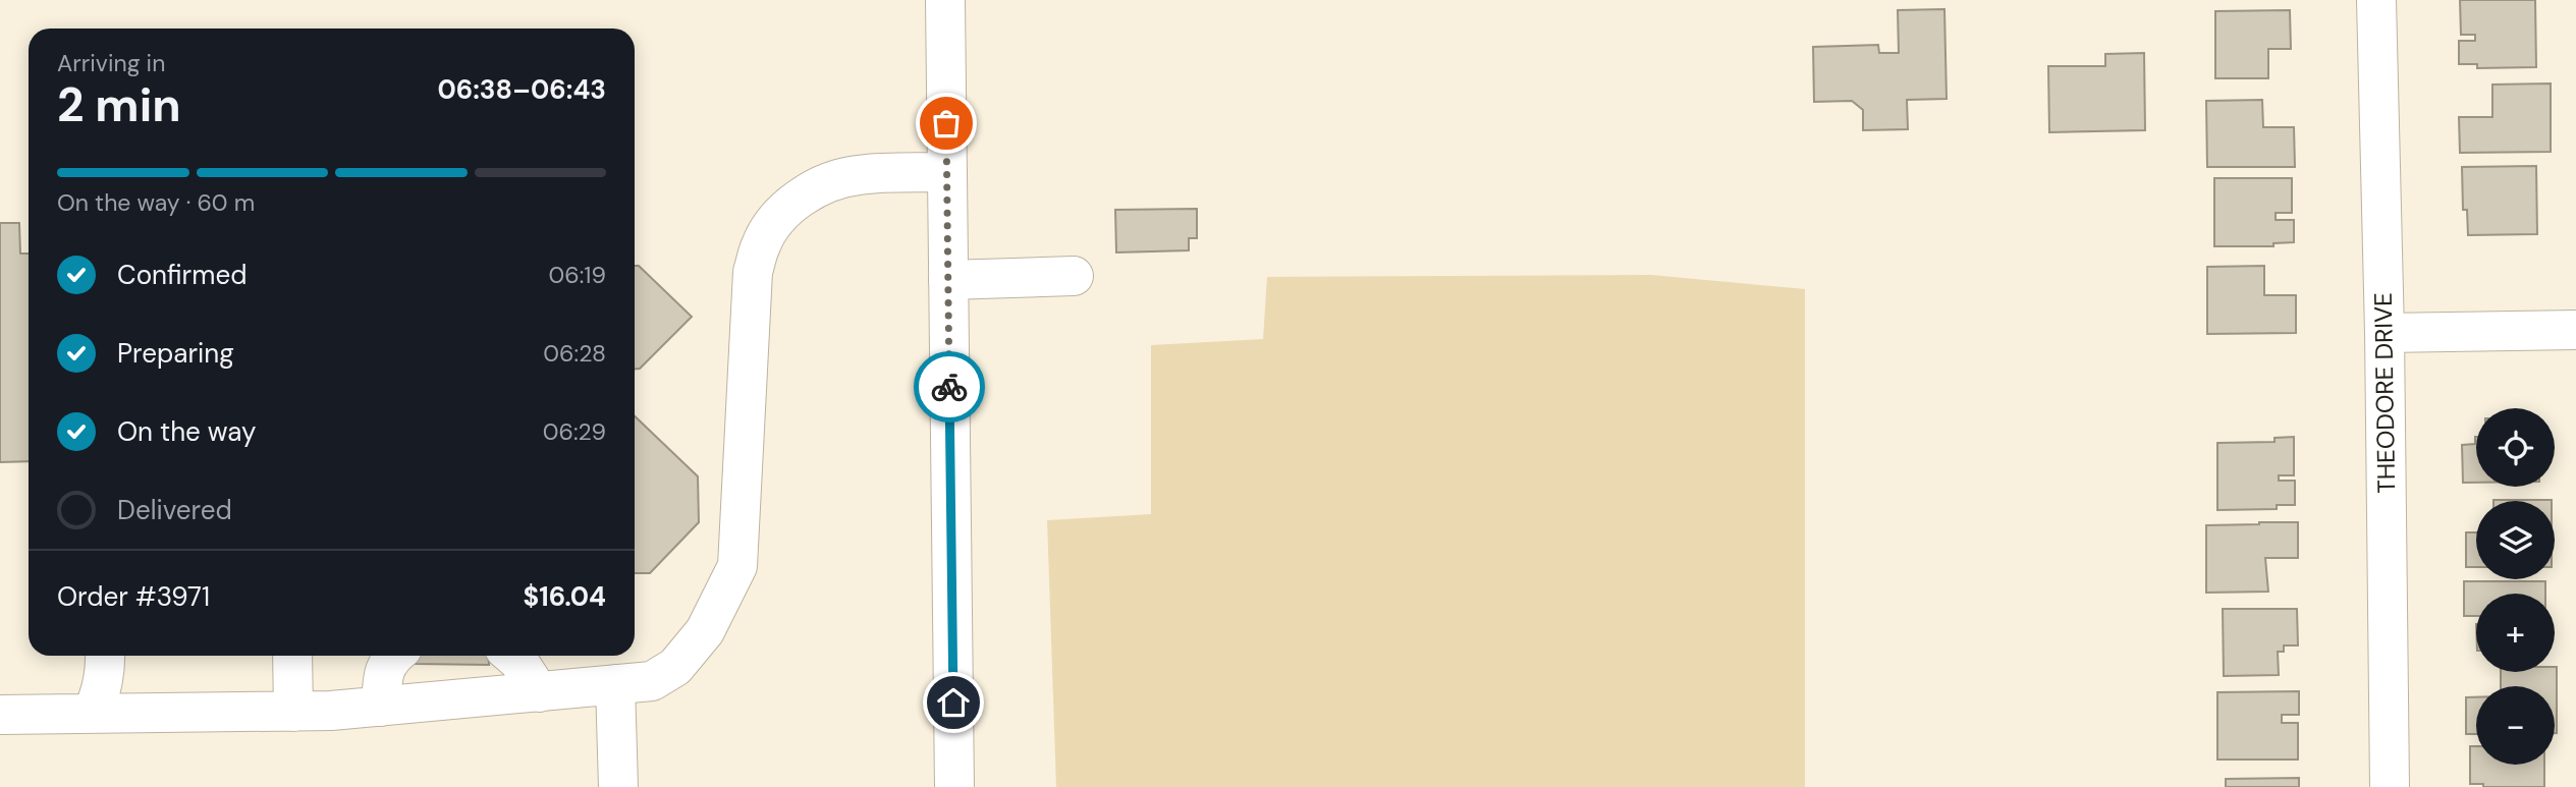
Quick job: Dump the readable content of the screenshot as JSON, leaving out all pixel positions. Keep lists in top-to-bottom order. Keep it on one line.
{"streets":{"street":["THEODORE DRIVE"]},"page":{"heading":["2 min","Arriving in","06:38–06:43"],"panel":["Order #3971","$16.04"],"bar":"On the way · 60 m","list":[["Confirmed","06:19"],["Preparing","06:28"],["On the way","06:29"],"Delivered"],"map_buttons":["+","−"]}}
